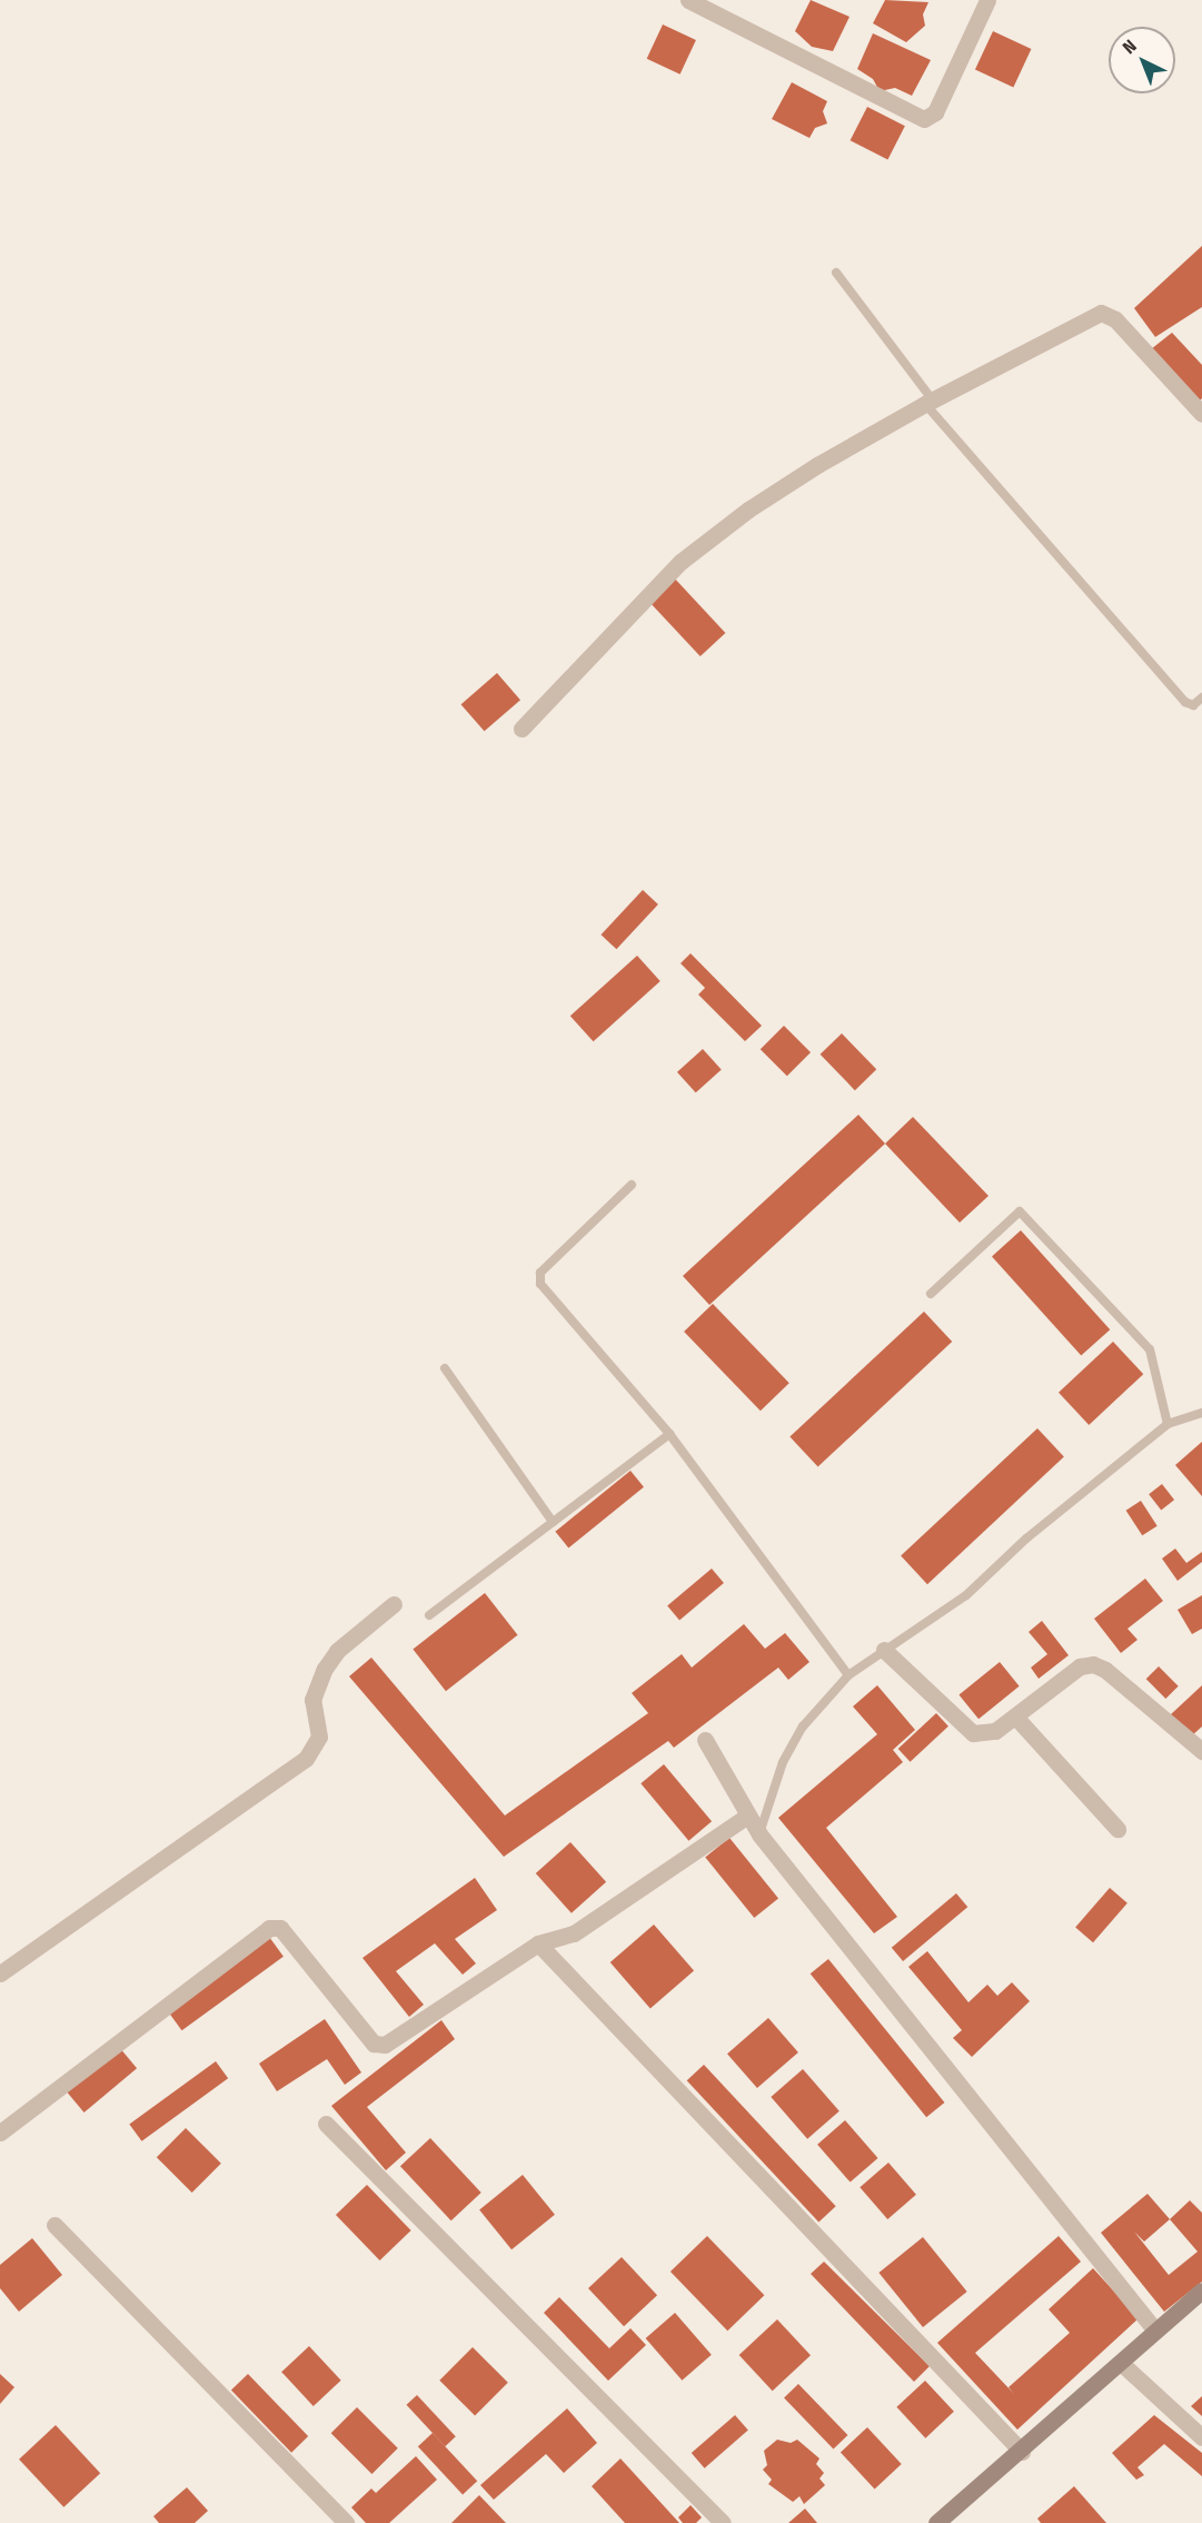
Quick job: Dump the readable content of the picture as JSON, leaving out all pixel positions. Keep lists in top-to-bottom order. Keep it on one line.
{"north":"top left"}
